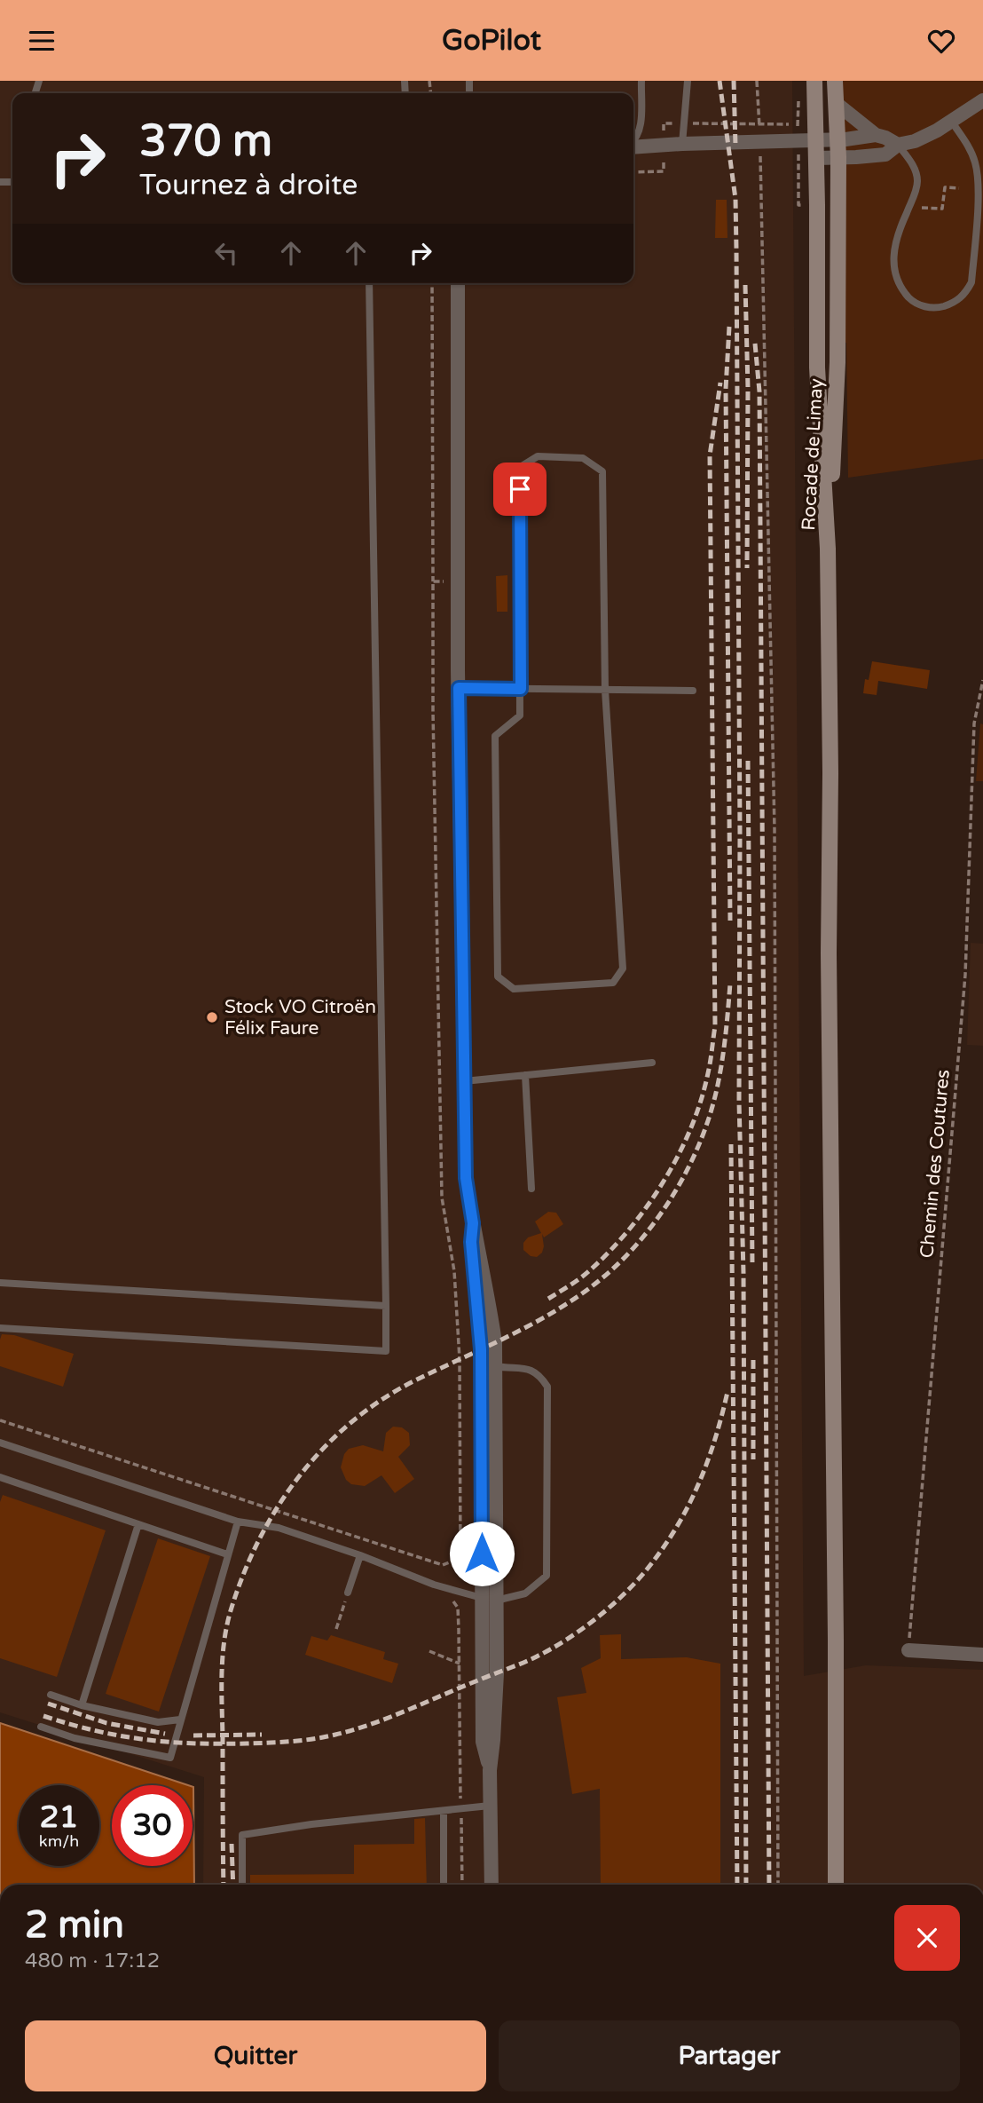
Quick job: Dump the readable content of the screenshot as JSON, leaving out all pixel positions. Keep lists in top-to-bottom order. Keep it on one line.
{"streets":{"main road":["Rocade de Limay"],"path":["Chemin des Coutures"]},"places":["Stock VO Citroën Félix Faure"],"page":{"header":"GoPilot","turn":["370 m","Tournez à droite"],"speed":"21 km/h","limit":"30","heading":["2 min","480 m · 17:12"],"buttons":["Quitter","Partager"]}}
